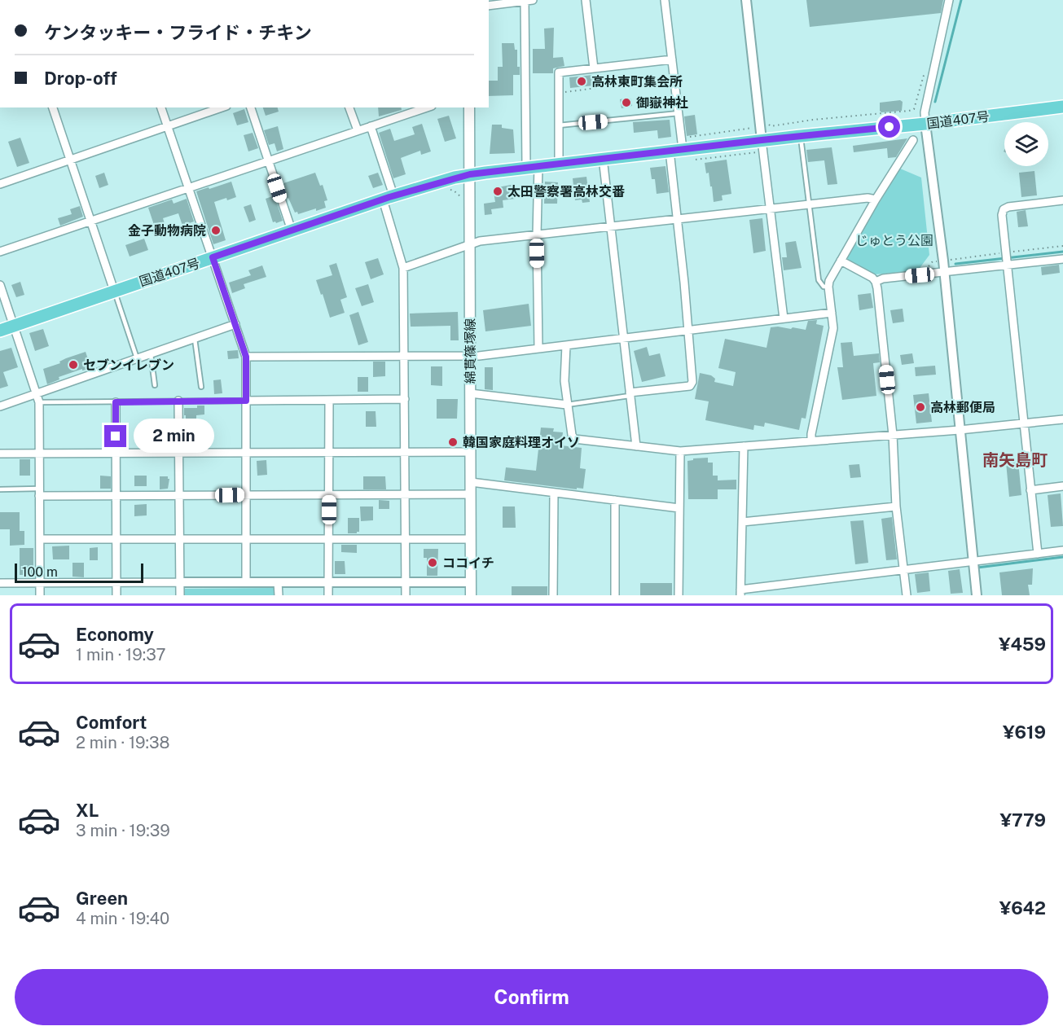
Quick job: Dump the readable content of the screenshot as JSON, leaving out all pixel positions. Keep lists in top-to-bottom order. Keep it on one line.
{"streets":{"highway":["国道407号"],"main road":["綿貫篠塚線"]},"crossings":[["国道407号","綿貫篠塚線"]],"districts":["南矢島町"],"parks":["じゅとう公園"],"places":["高林東町集会所","御嶽神社","太田警察署高林交番","金子動物病院","セブンイレブン","高林郵便局","韓国家庭料理オイソ","ココイチ"],"scale_bar":"100 m","page":{"banner":["ケンタッキー・フライド・チキン","Drop-off"],"bubble":"2 min","scale":"100 m","list":[{"name":"Economy","note":"1 min · 19:37","value":"¥459"},{"name":"Comfort","note":"2 min · 19:38","value":"¥619"},{"name":"XL","note":"3 min · 19:39","value":"¥779"},{"name":"Green","note":"4 min · 19:40","value":"¥642"}],"buttons":"Confirm"}}
